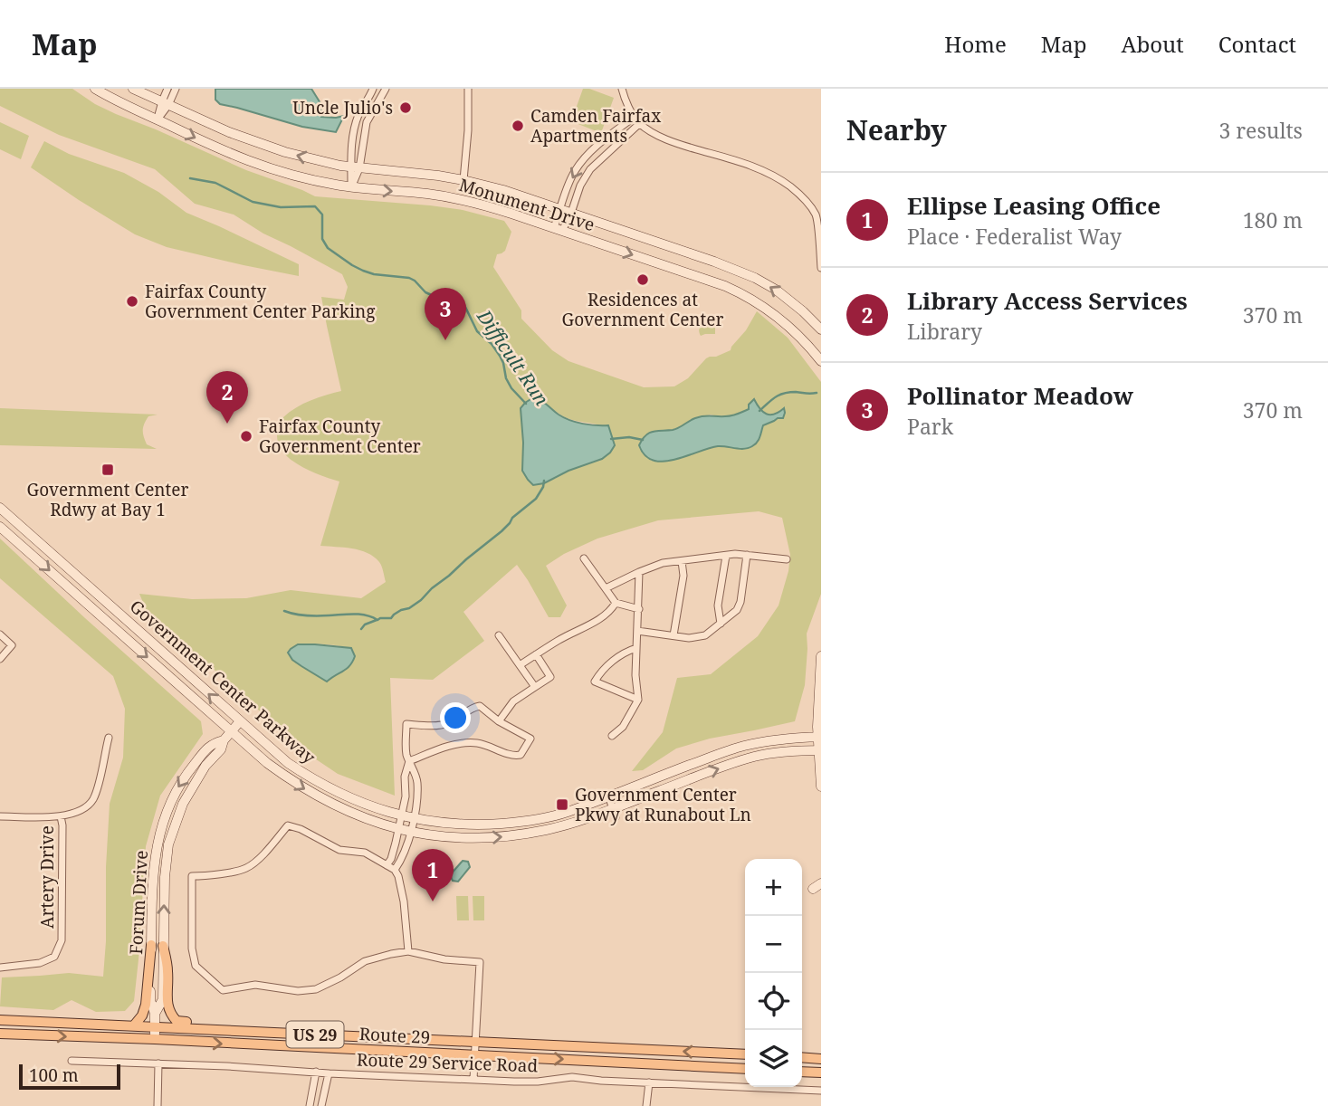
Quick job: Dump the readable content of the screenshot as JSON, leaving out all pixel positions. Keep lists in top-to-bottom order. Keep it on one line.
{"streets":{"main road":["US 29","Route 29"],"street":["Monument Drive","Government Center Parkway","Artery Drive","Forum Drive","Route 29 Service Road"]},"crossings":[["Government Center Parkway","Forum Drive"],["Forum Drive","Route 29"]],"water":["Difficult Run"],"places":{"other":["Uncle Julio's","Camden Fairfax Apartments","Residences at Government Center","Fairfax County Government Center Parking","Fairfax County Government Center"],"transit":["Government Center Rdwy at Bay 1","Government Center Pkwy at Runabout Ln"]},"scale_bar":"100 m","page":{"header":"Map","nav":["Home","Map","About","Contact"],"heading":["Nearby","3 results"],"list":[{"mark":"1","name":"Ellipse Leasing Office","note":"Place · Federalist Way","value":"180 m"},{"mark":"2","name":"Library Access Services","note":"Library","value":"370 m"},{"mark":"3","name":"Pollinator Meadow","note":"Park","value":"370 m"}],"pins":["3","2","1"],"map_buttons":["+","−"],"scale":"100 m"}}
